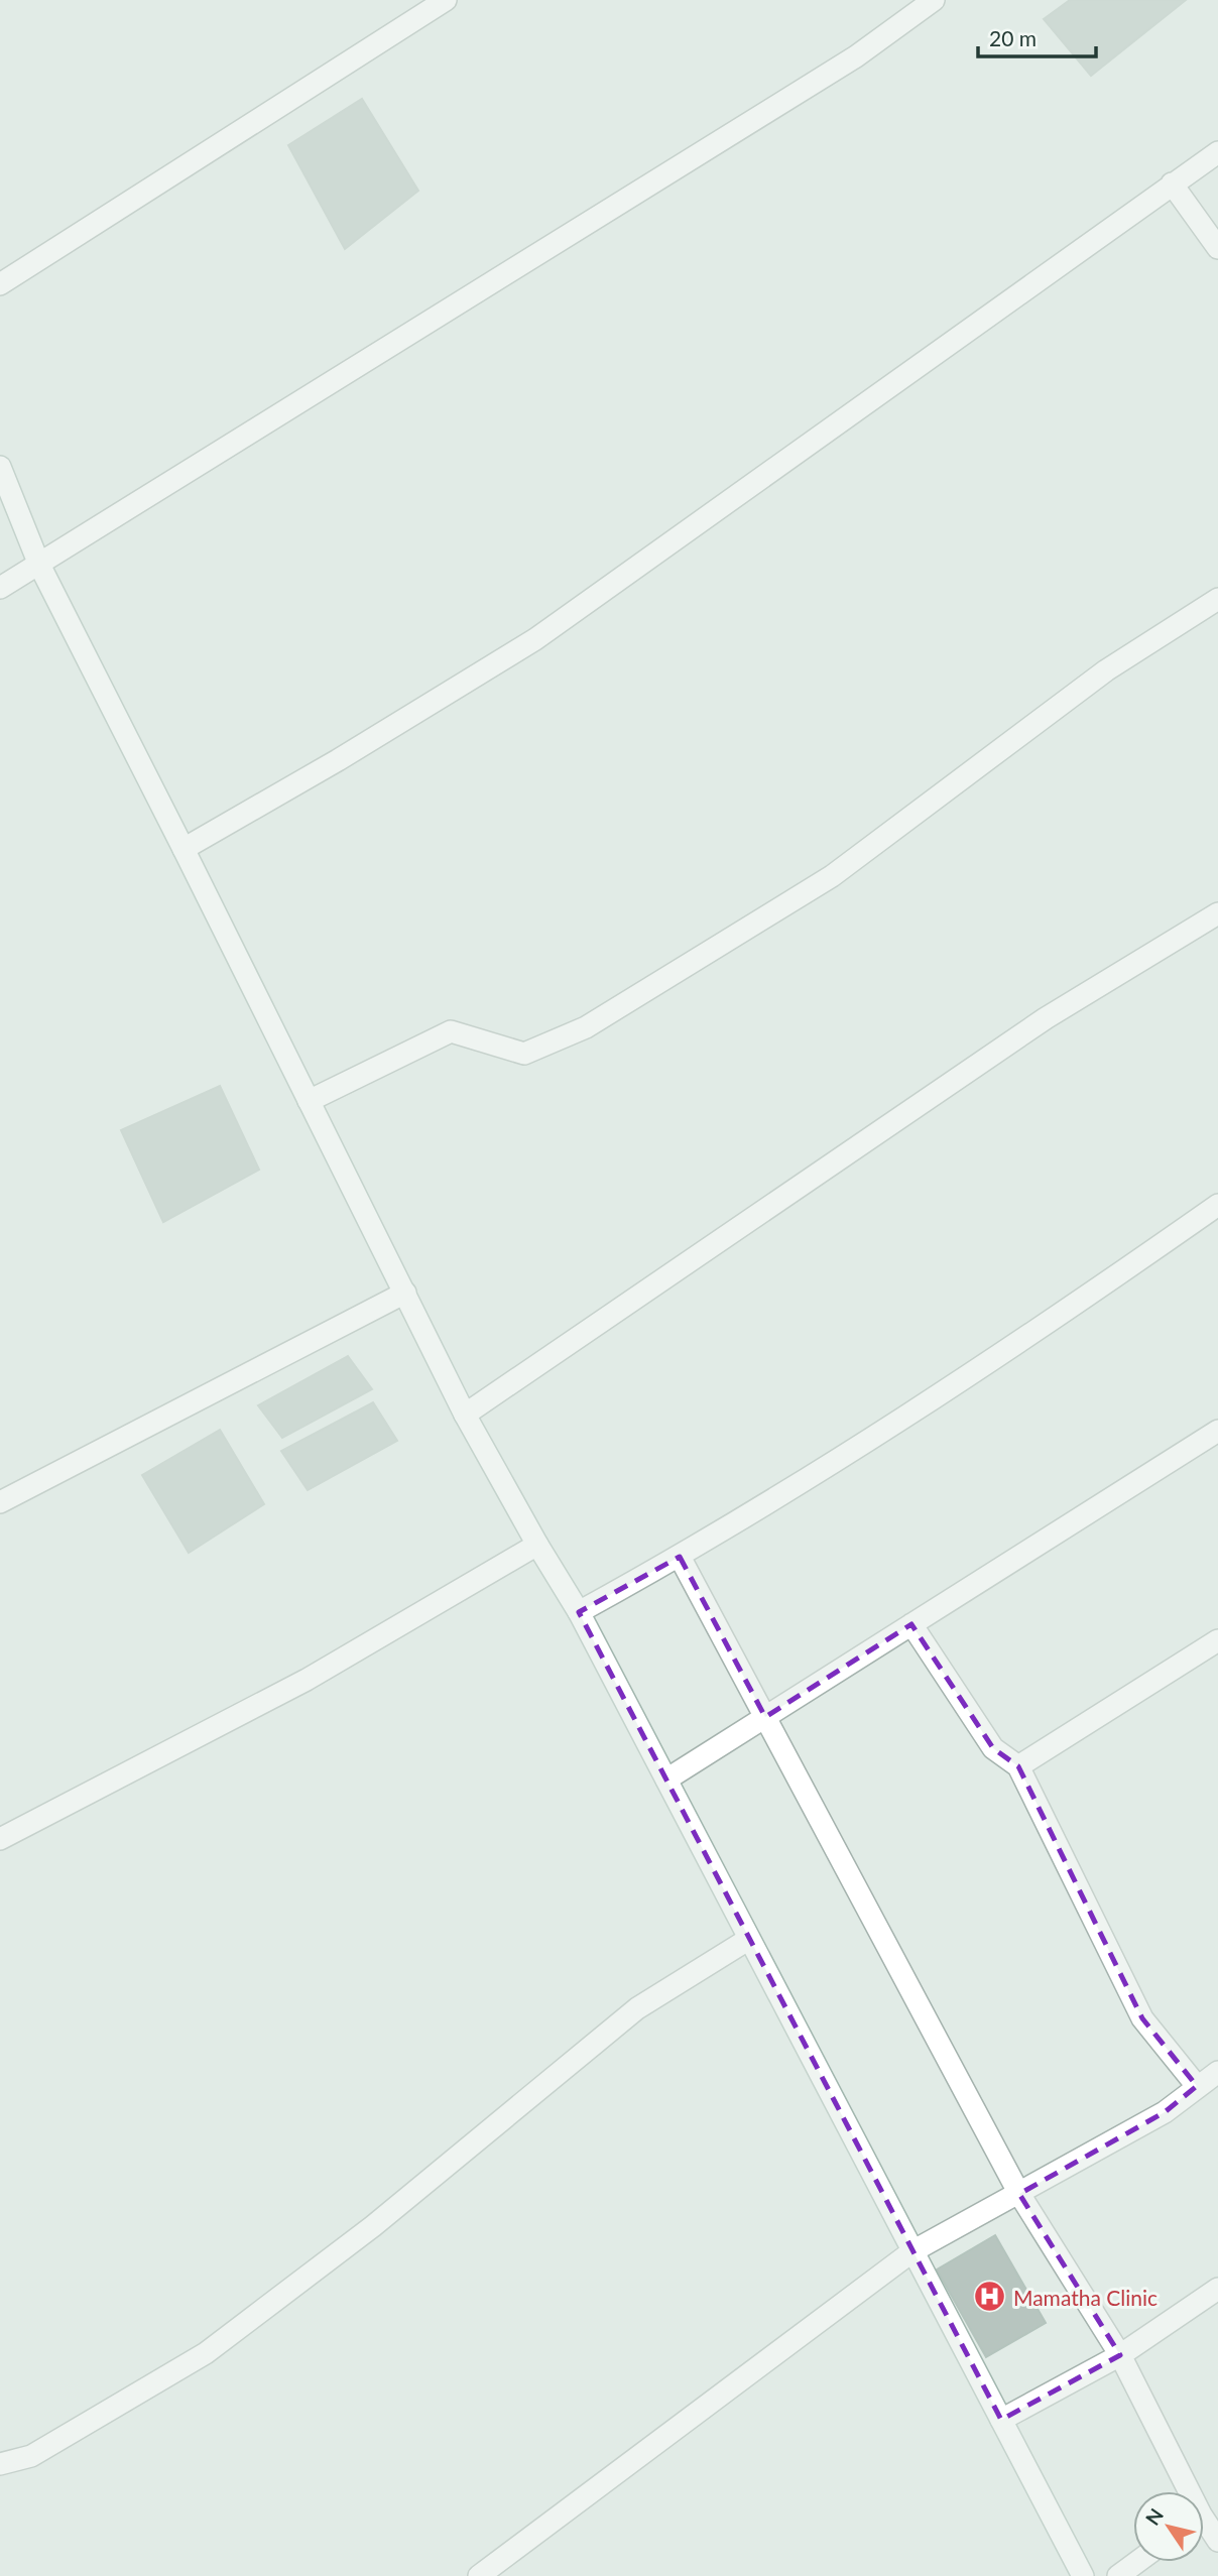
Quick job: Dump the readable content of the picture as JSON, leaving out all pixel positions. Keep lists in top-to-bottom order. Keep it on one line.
{"places":{"hospital":["Mamatha Clinic"]},"scale_bar":"20 m","north":"top left"}
